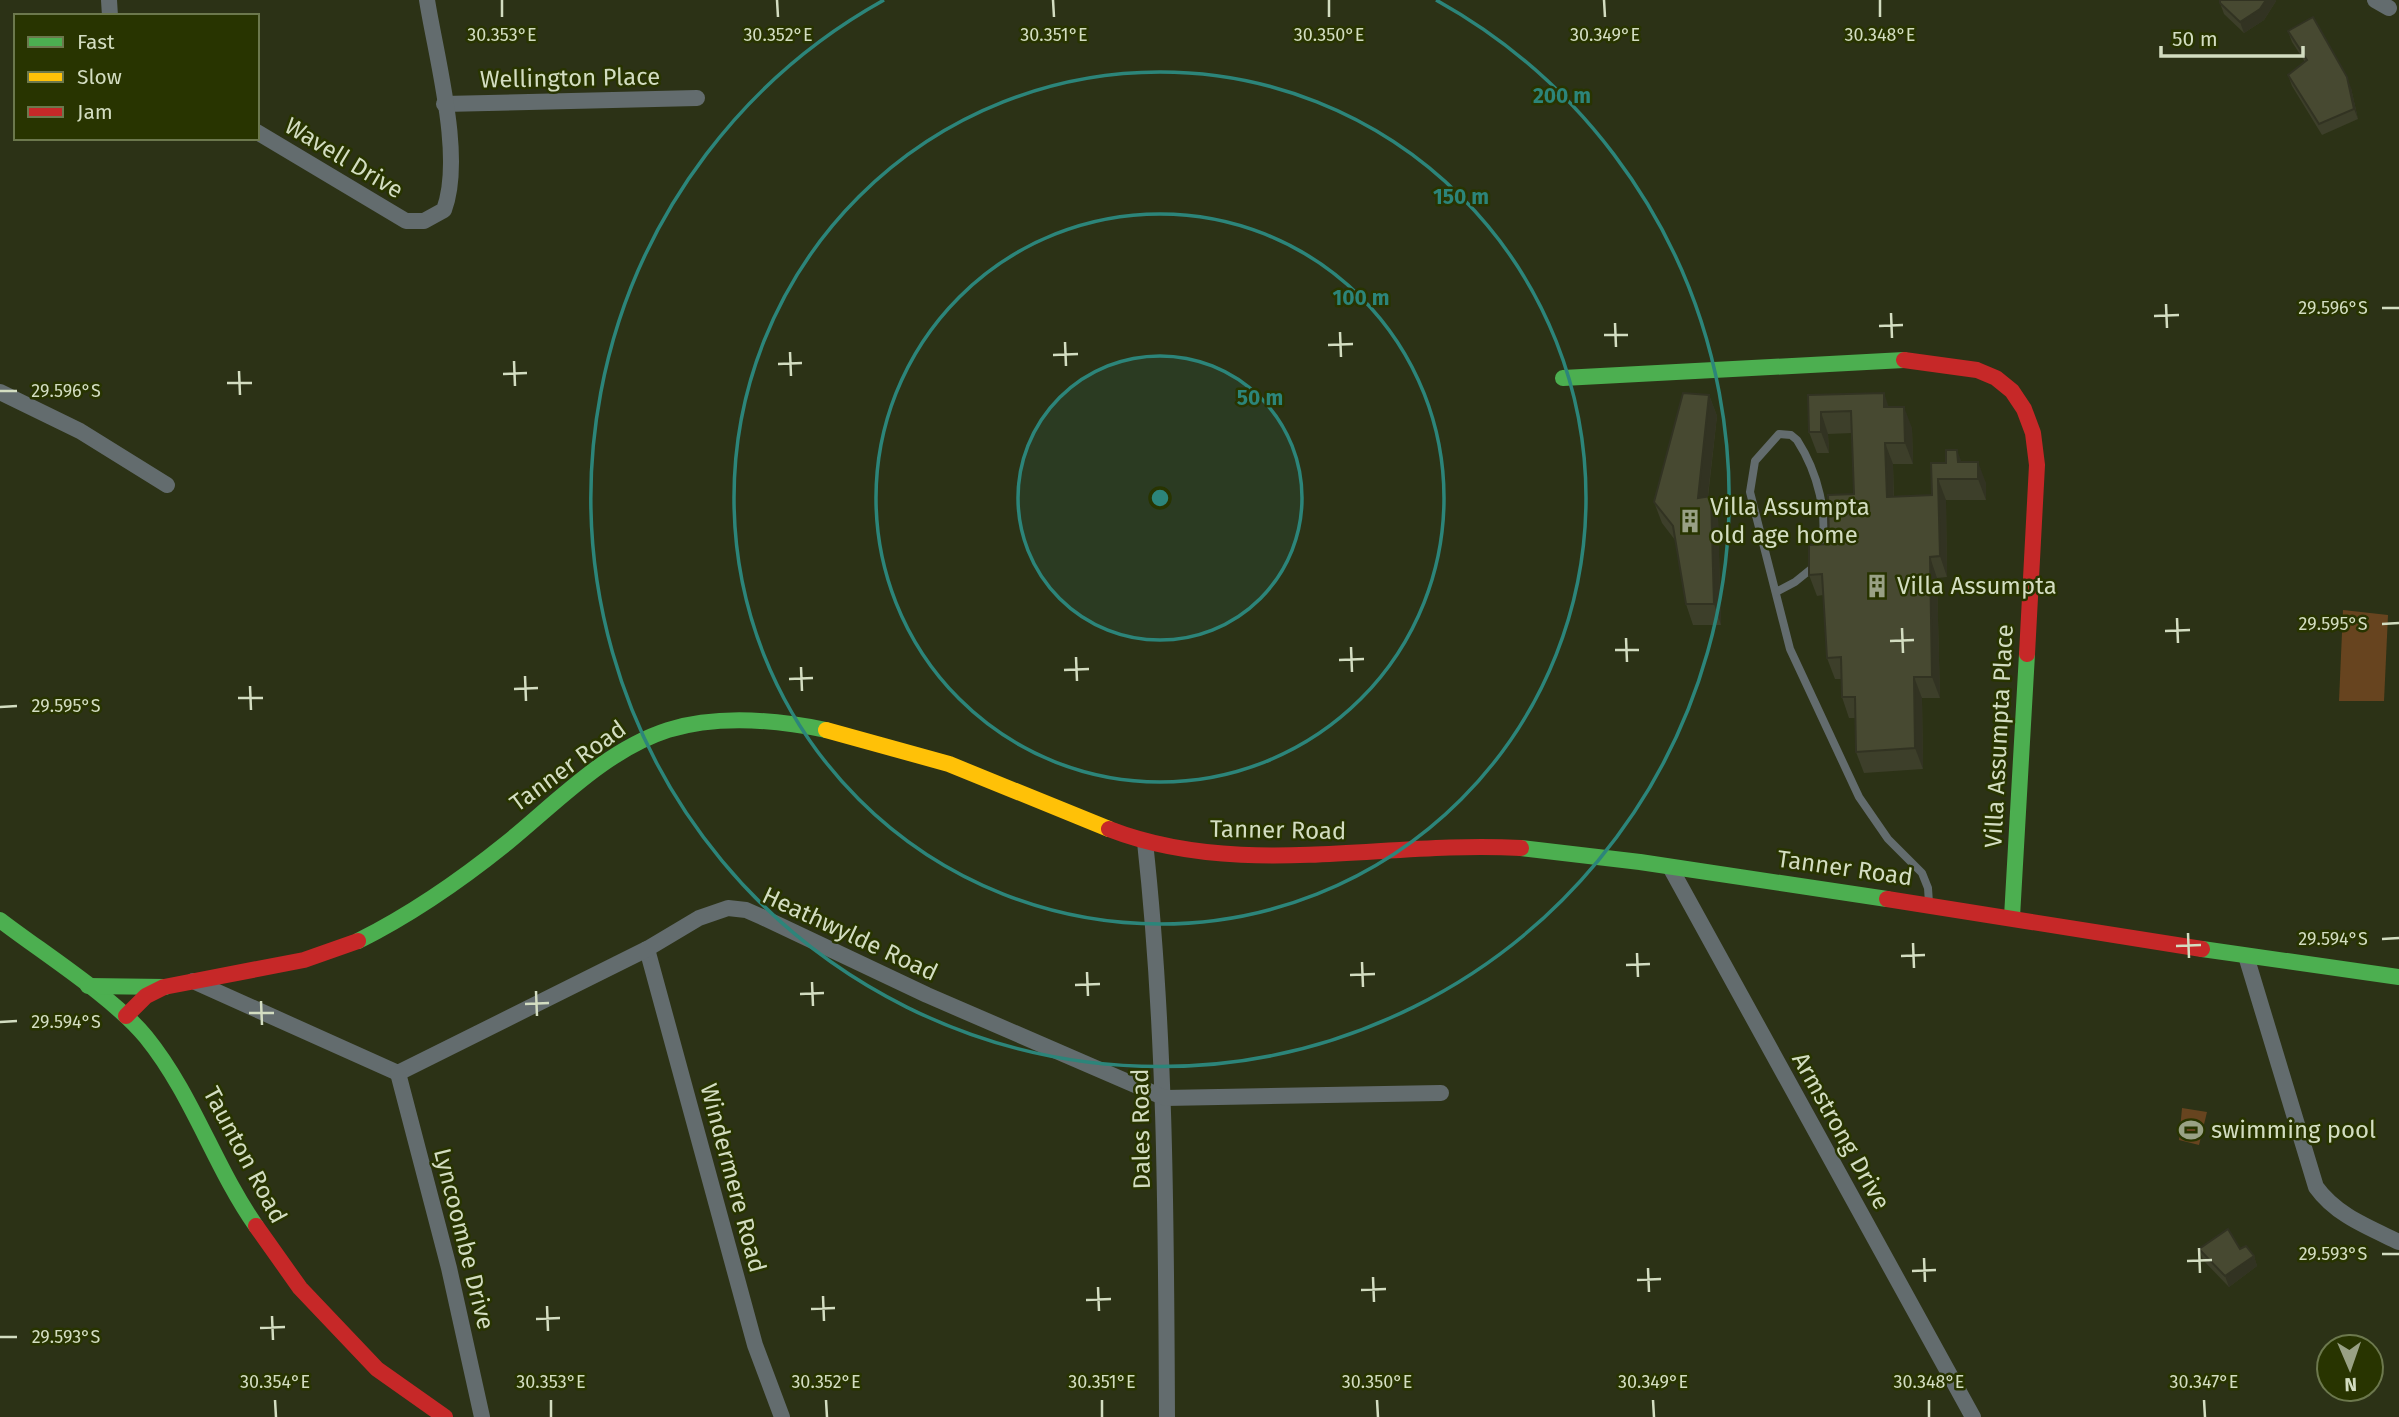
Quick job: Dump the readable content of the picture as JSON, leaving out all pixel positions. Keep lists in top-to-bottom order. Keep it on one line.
{"streets":{"street":["Wellington Place","Wavell Drive","Villa Assumpta Place","Tanner Road","Heathwylde Road","Dales Road","Armstrong Drive","Taunton Road","Windermere Road","Lyncoombe Drive"]},"crossings":[["Wellington Place","Wavell Drive"],["Villa Assumpta Place","Tanner Road"],["Tanner Road","Dales Road"],["Tanner Road","Armstrong Drive"],["Tanner Road","Taunton Road"],["Heathwylde Road","Dales Road"],["Heathwylde Road","Windermere Road"],["Heathwylde Road","Lyncoombe Drive"]],"places":{"building":["Villa Assumpta old age home","Villa Assumpta"],"sports":["swimming pool"]},"legend":["Fast","Slow","Jam"],"scale_bar":"50 m","north":"bottom","coordinates":["30.353°E","30.352°E","30.351°E","30.350°E","30.349°E","30.348°E","29.596°S","29.595°S","29.594°S","29.593°S","30.354°E","30.347°E"],"rings":["200 m","150 m","100 m","50 m"]}
